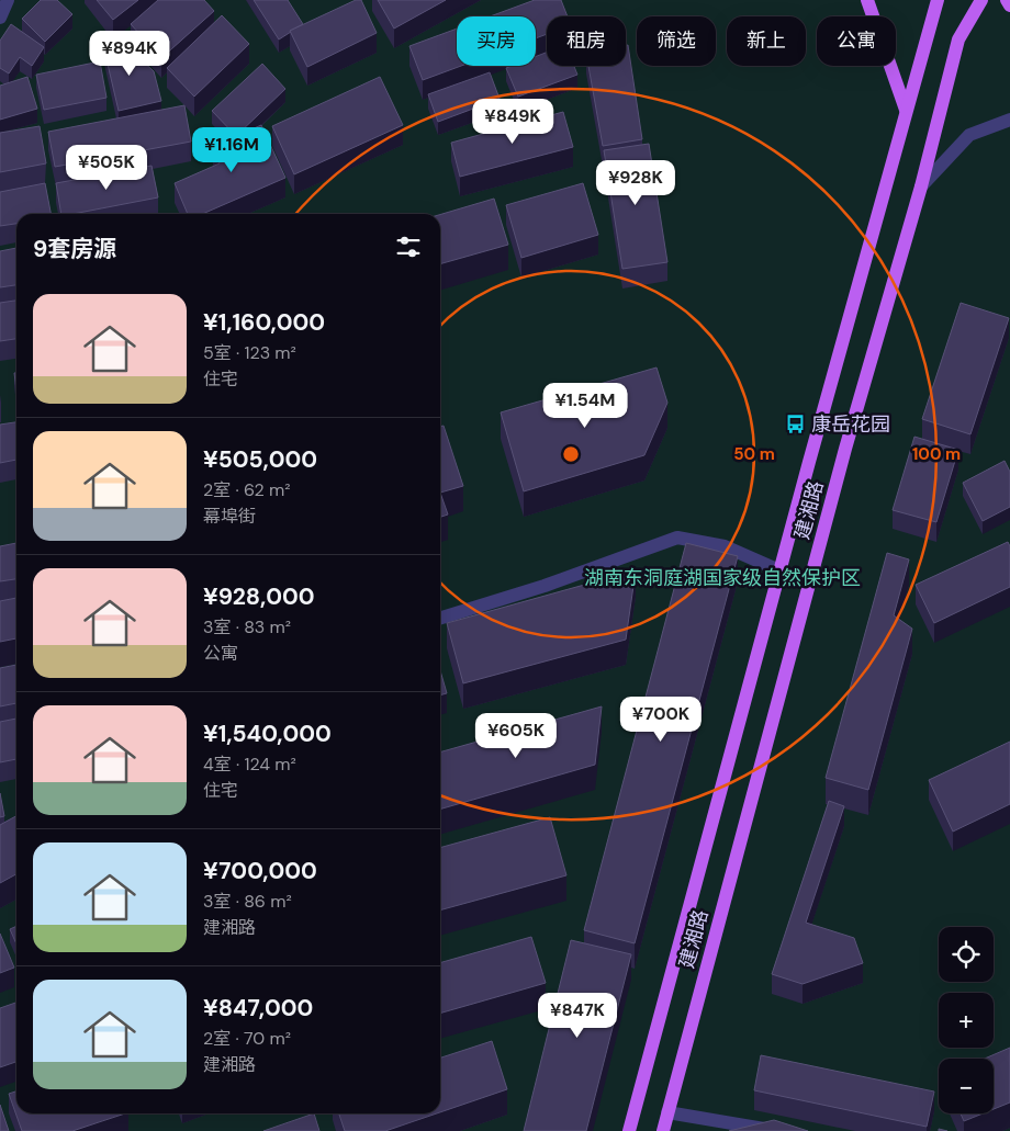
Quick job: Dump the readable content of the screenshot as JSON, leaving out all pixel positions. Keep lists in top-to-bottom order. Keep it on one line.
{"streets":{"main road":["建湘路"]},"parks":["湖南东洞庭湖国家级自然保护区"],"places":{"bus stop":["康岳花园"]},"page":{"chip":["买房","租房","筛选","新上","公寓"],"price":["¥894K","¥849K","¥1.16M","¥505K","¥928K","¥1.54M","¥700K","¥605K","¥847K"],"heading":"9套房源","list":[{"name":"¥1,160,000","note":"5室 · 123 m² · 住宅"},{"name":"¥505,000","note":"2室 · 62 m² · 幕埠街"},{"name":"¥928,000","note":"3室 · 83 m² · 公寓"},{"name":"¥1,540,000","note":"4室 · 124 m² · 住宅"},{"name":"¥700,000","note":"3室 · 86 m² · 建湘路"},{"name":"¥847,000","note":"2室 · 70 m² · 建湘路"}],"map_buttons":["+","−"]},"rings":["50 m","100 m"]}
